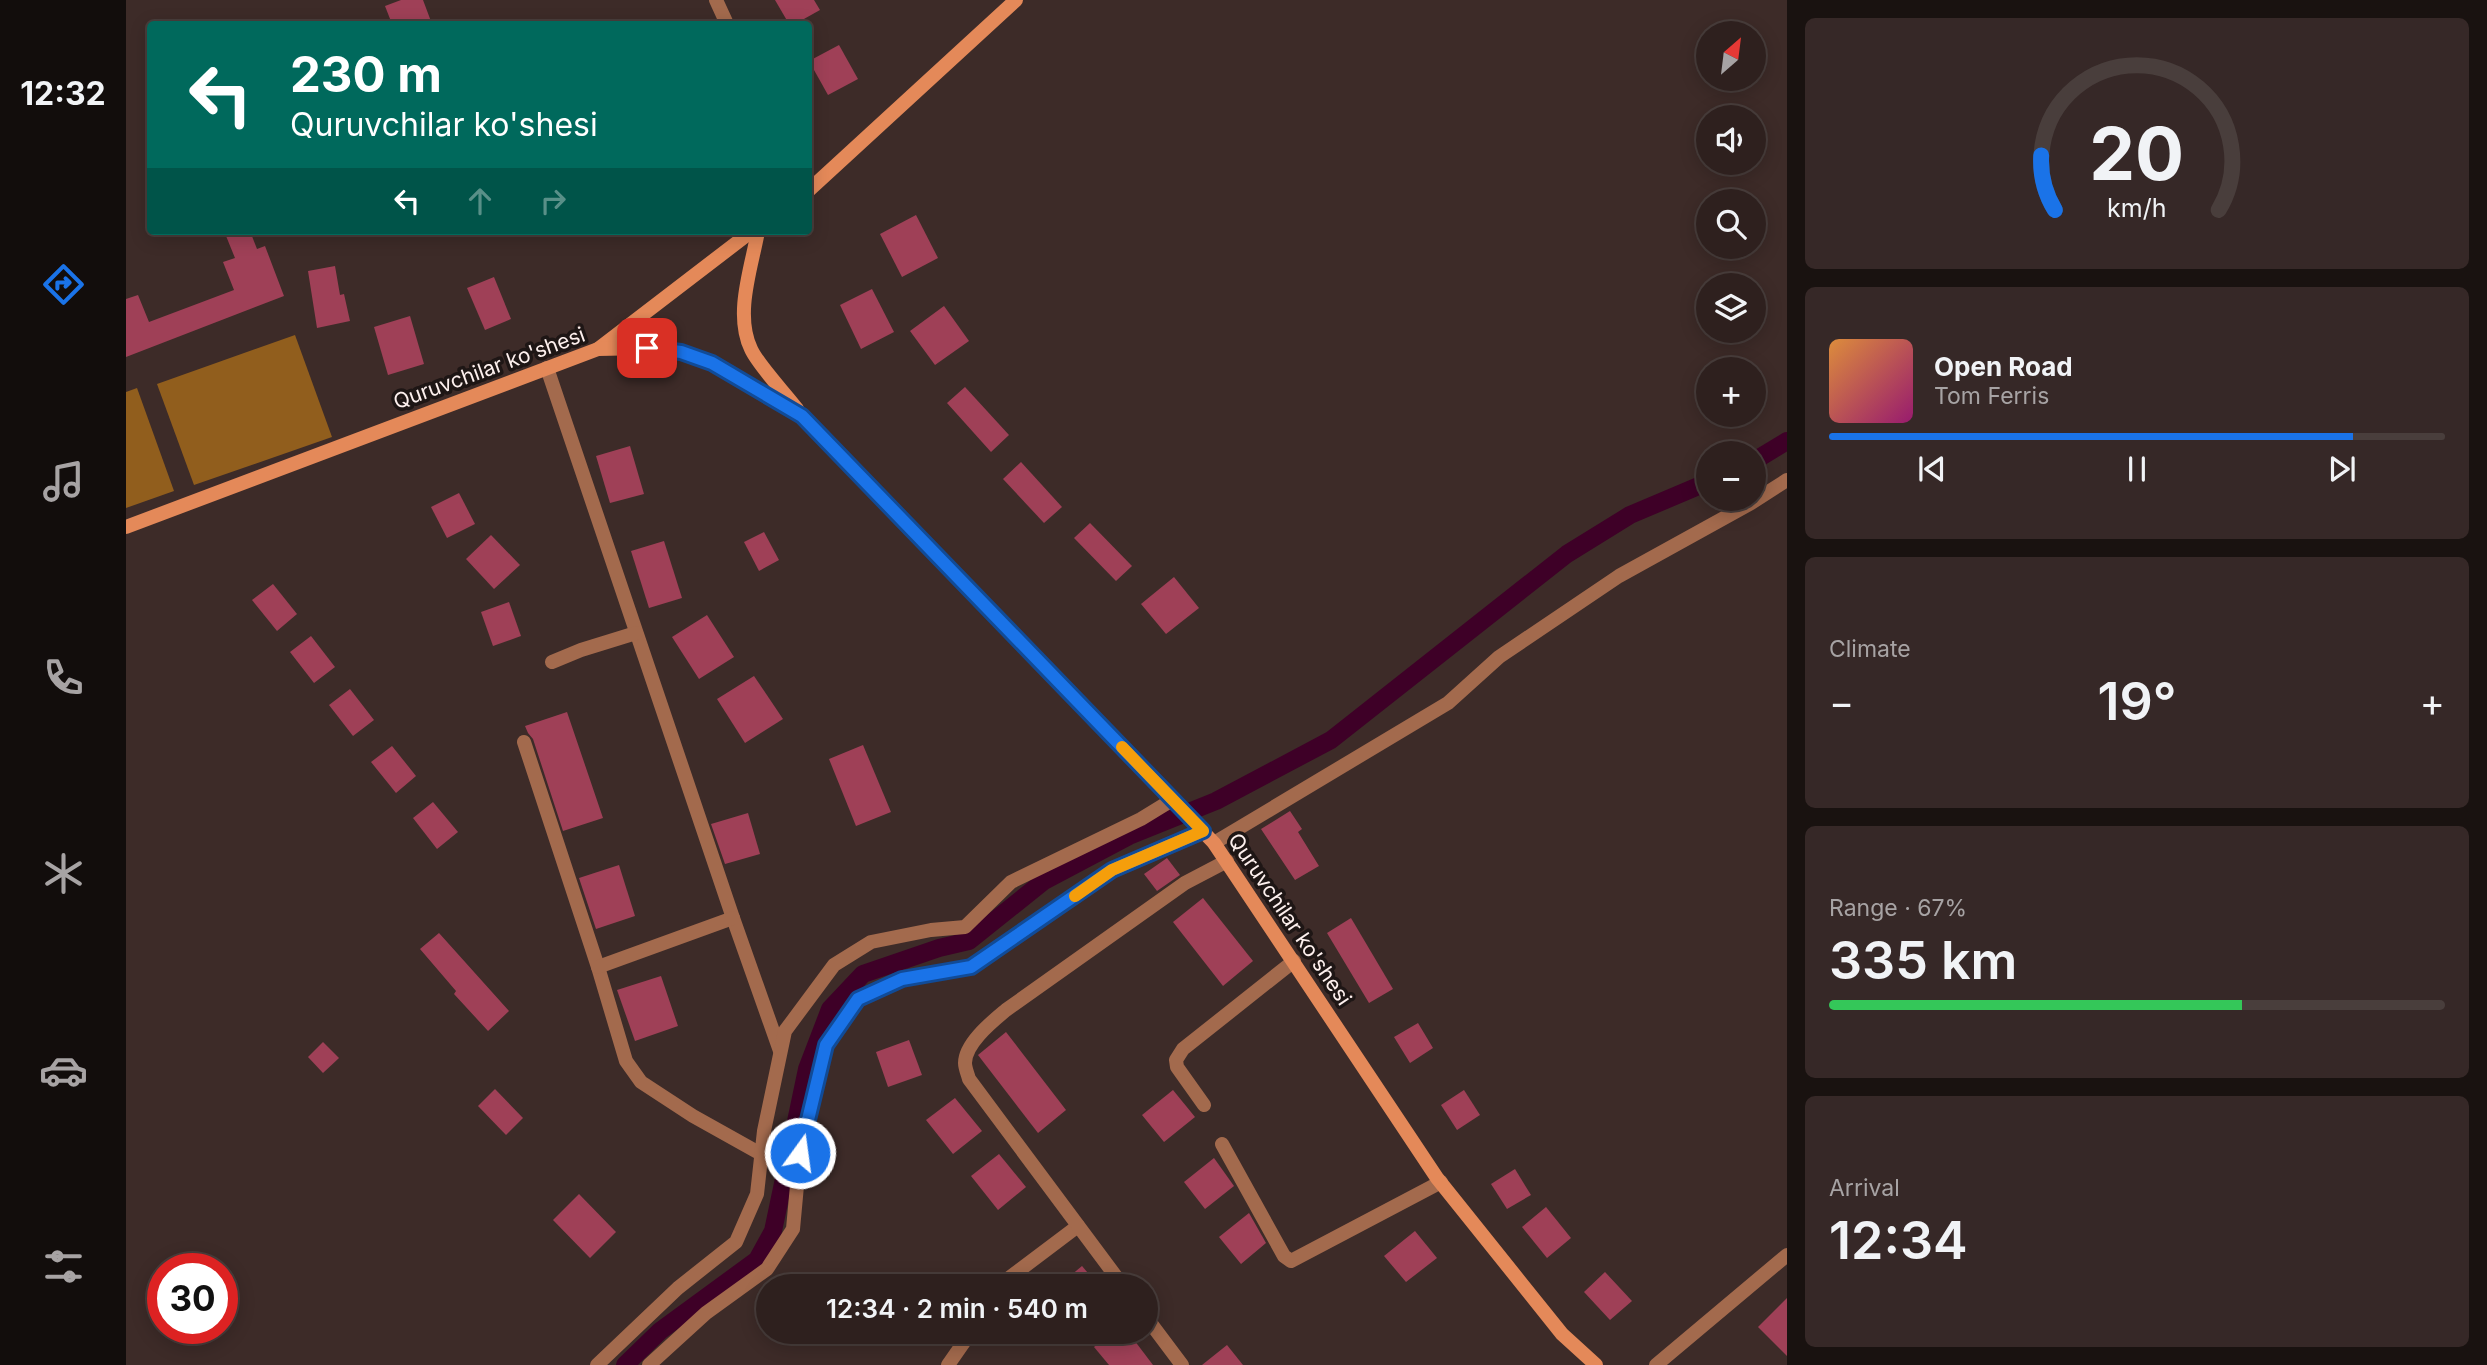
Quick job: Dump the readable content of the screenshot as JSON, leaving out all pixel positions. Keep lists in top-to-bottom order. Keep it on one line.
{"streets":{"main road":["Quruvchilar ko'shesi"]},"north":"top right","page":{"tabs":"12:32","map_buttons":["+","−"],"turn":["230 m","Quruvchilar ko'shesi"],"song":["Open Road","Tom Ferris"],"tile":["Climate",["Range · 67%","335 km"],["Arrival","12:34"]],"heat":["−","19°","+"],"limit":"30","trip":"12:34 · 2 min · 540 m","gauge":["20","km/h"]}}
